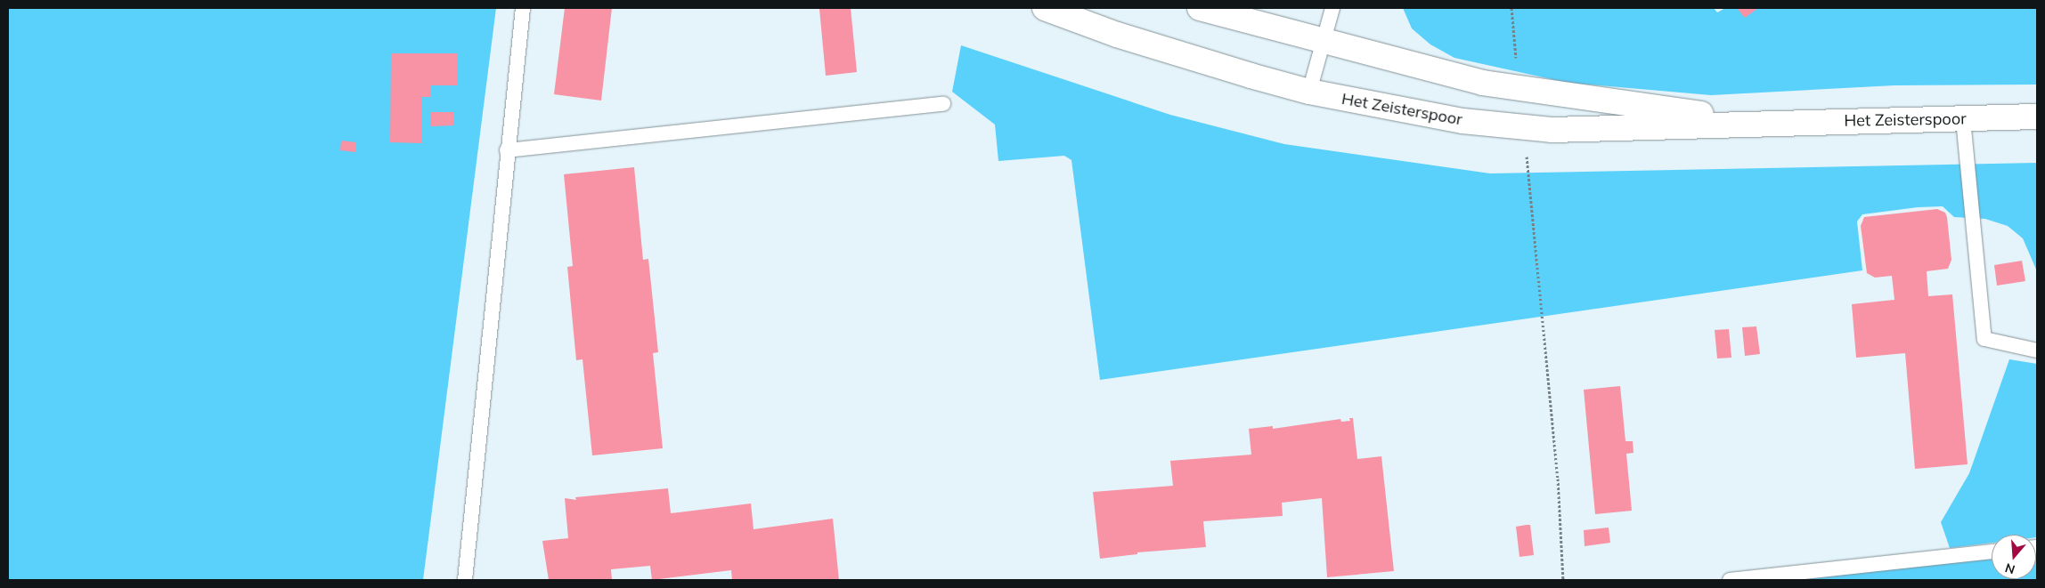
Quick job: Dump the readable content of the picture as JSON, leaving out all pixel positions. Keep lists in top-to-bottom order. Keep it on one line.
{"streets":{"street":["Het Zeisterspoor"]},"north":"bottom"}
